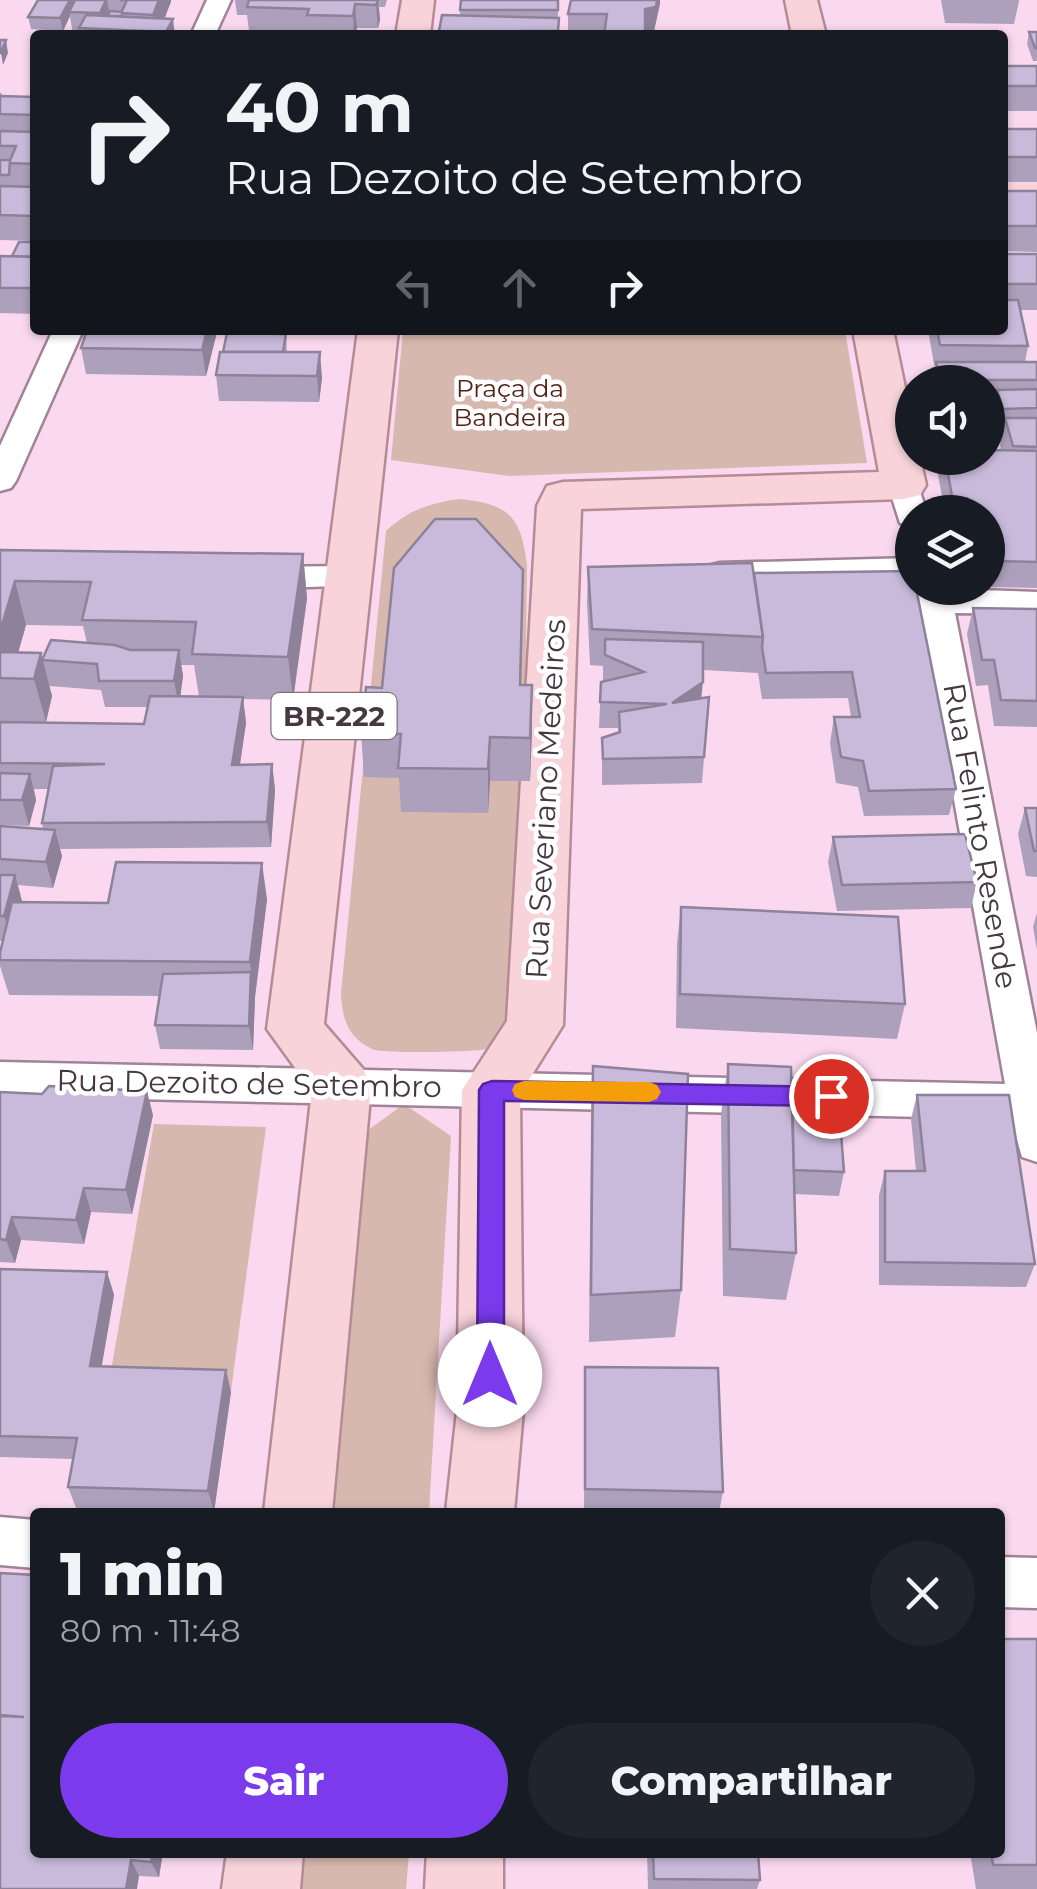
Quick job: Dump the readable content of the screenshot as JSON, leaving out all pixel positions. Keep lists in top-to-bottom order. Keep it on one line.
{"streets":{"main road":["BR-222","Rua Severiano Medeiros"],"street":["Rua Felinto Resende","Rua Dezoito de Setembro"]},"crossings":[["BR-222","Rua Dezoito de Setembro"],["Rua Severiano Medeiros","Rua Dezoito de Setembro"],["Rua Felinto Resende","Rua Dezoito de Setembro"]],"parks":["Praça da Bandeira"],"page":{"turn":["40 m","Rua Dezoito de Setembro"],"heading":["1 min","80 m · 11:48"],"buttons":["Sair","Compartilhar"]}}
